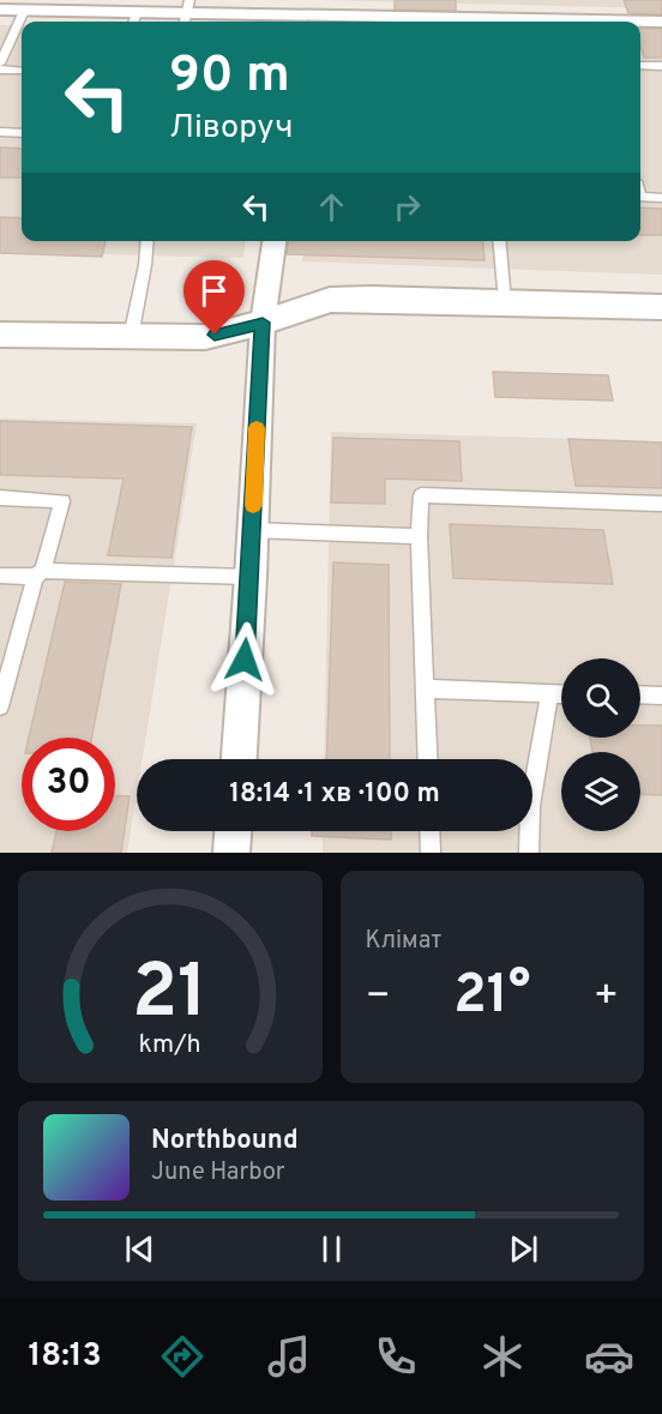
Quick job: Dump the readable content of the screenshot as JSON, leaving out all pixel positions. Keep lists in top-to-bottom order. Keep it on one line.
{"page":{"turn":["90 m","Ліворуч"],"limit":"30","trip":"18:14 · 1 хв · 100 m","tile":"Клімат","heat":["−","21°","+"],"song":["Northbound","June Harbor"],"tabs":"18:13","gauge":["21","km/h"]}}
